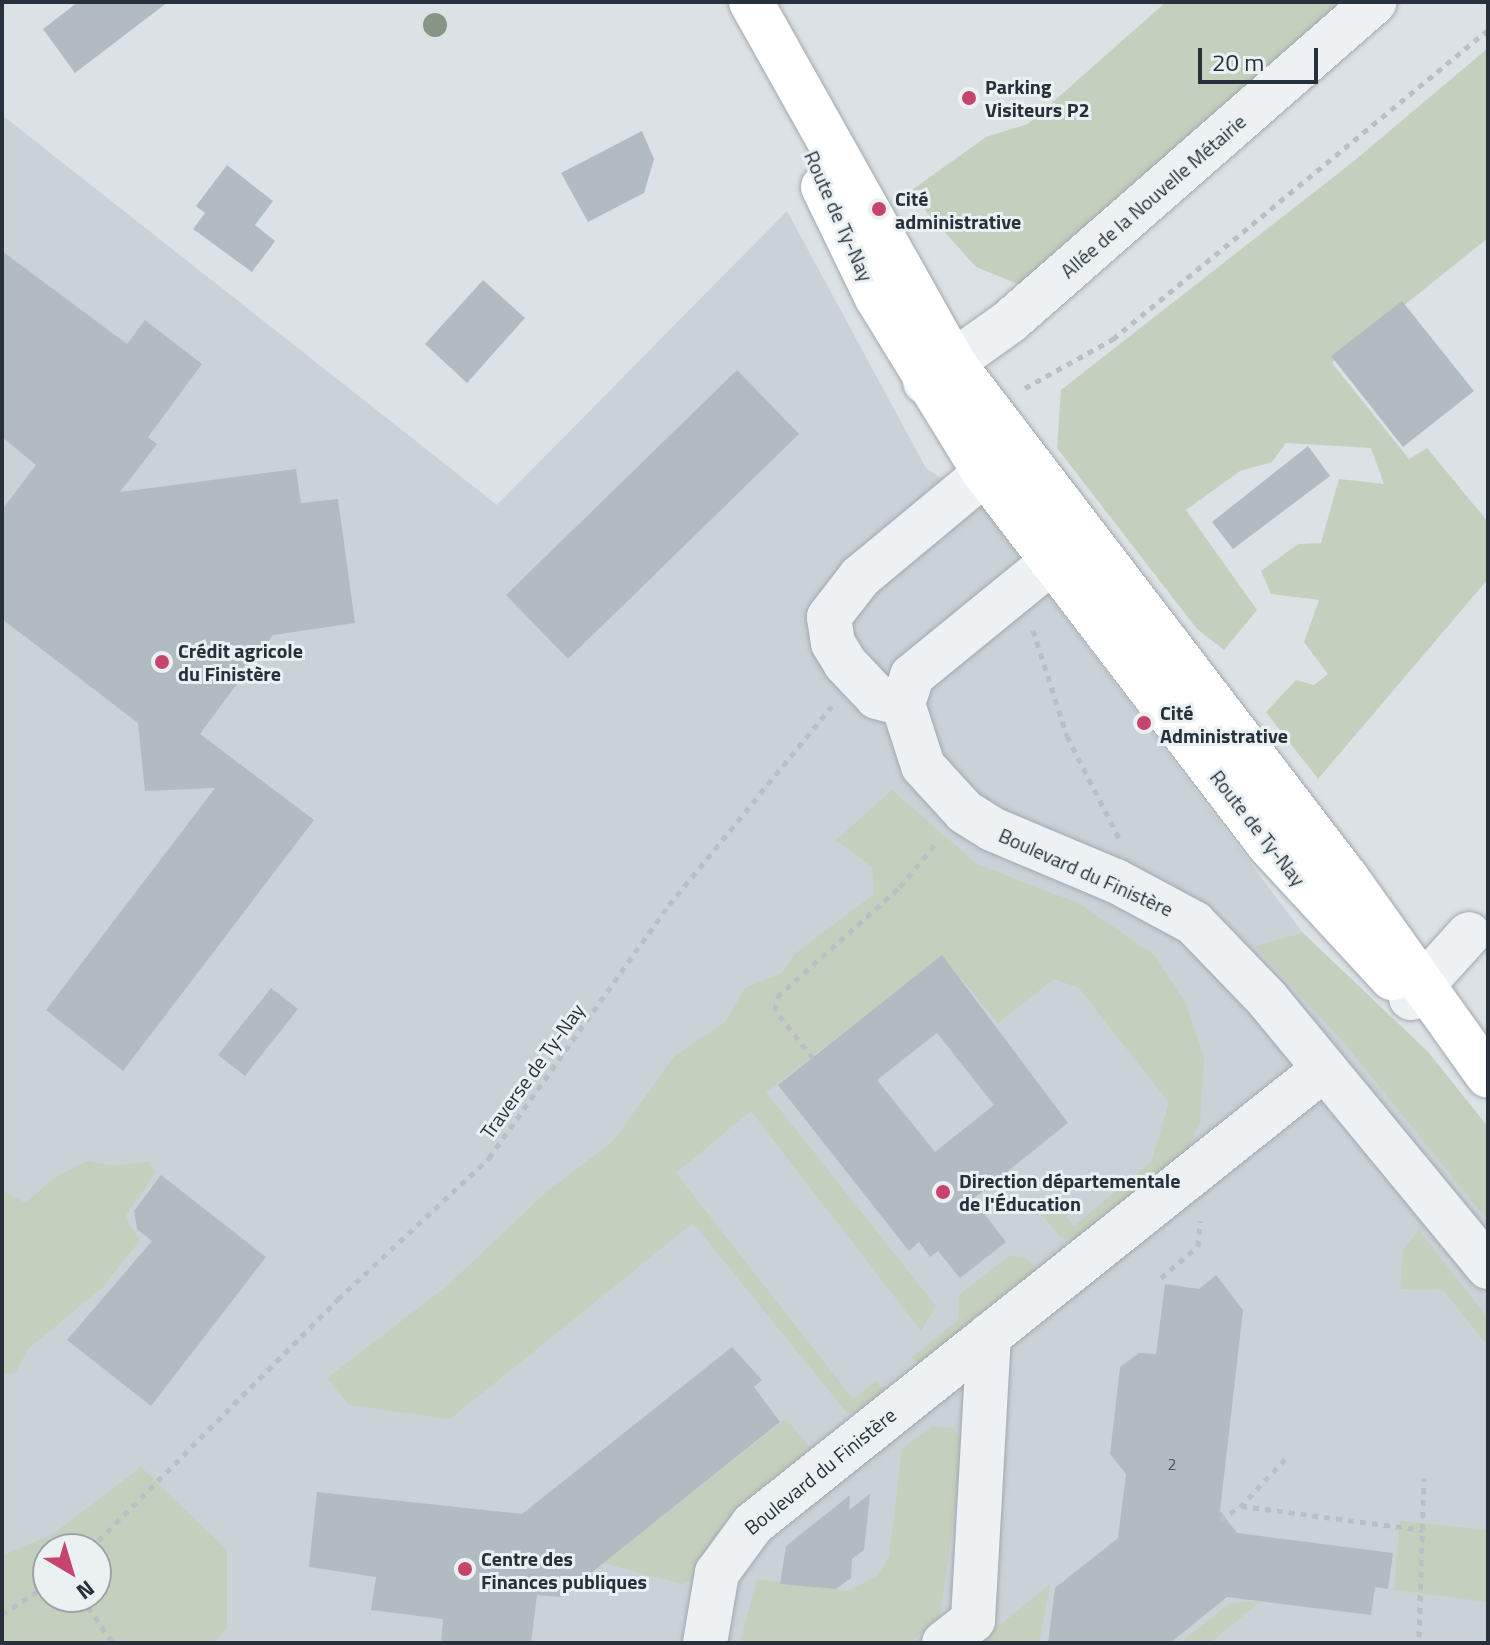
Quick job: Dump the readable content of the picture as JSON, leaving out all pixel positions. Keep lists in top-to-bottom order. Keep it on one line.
{"streets":{"main road":["Route de Ty-Nay"],"street":["Allée de la Nouvelle Métairie","Boulevard du Finistère"],"path":["Traverse de Ty-Nay"]},"crossings":[["Allée de la Nouvelle Métairie","Route de Ty-Nay"]],"places":["Parking Visiteurs P2","Cité administrative","Crédit agricole du Finistère","Cité Administrative","Direction départementale de l'Éducation","Centre des Finances publiques"],"house_numbers":["2"],"scale_bar":"20 m","north":"bottom right"}
